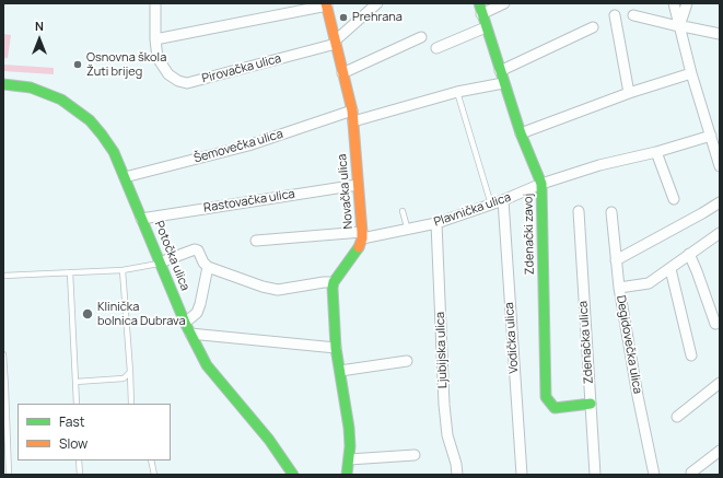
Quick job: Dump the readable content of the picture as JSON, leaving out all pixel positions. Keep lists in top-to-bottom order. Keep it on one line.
{"streets":{"street":["Pirovačka ulica","Šemovečka ulica","Novačka ulica","Rastovačka ulica","Plavnička ulica","Zdenački zavoj","Potočka ulica","Vodička ulica","Zdenačka ulica","Degidovečka ulica","Ljubijska ulica"]},"crossings":[["Pirovačka ulica","Novačka ulica"],["Šemovečka ulica","Novačka ulica"],["Šemovečka ulica","Potočka ulica"],["Novačka ulica","Rastovačka ulica"],["Novačka ulica","Plavnička ulica"],["Rastovačka ulica","Potočka ulica"],["Plavnička ulica","Zdenački zavoj"],["Plavnička ulica","Vodička ulica"],["Plavnička ulica","Ljubijska ulica"],["Zdenački zavoj","Zdenačka ulica"]],"places":["Prehrana","Osnovna škola Žuti brijeg","Klinička bolnica Dubrava"],"legend":["Fast","Slow"],"north":"top"}
